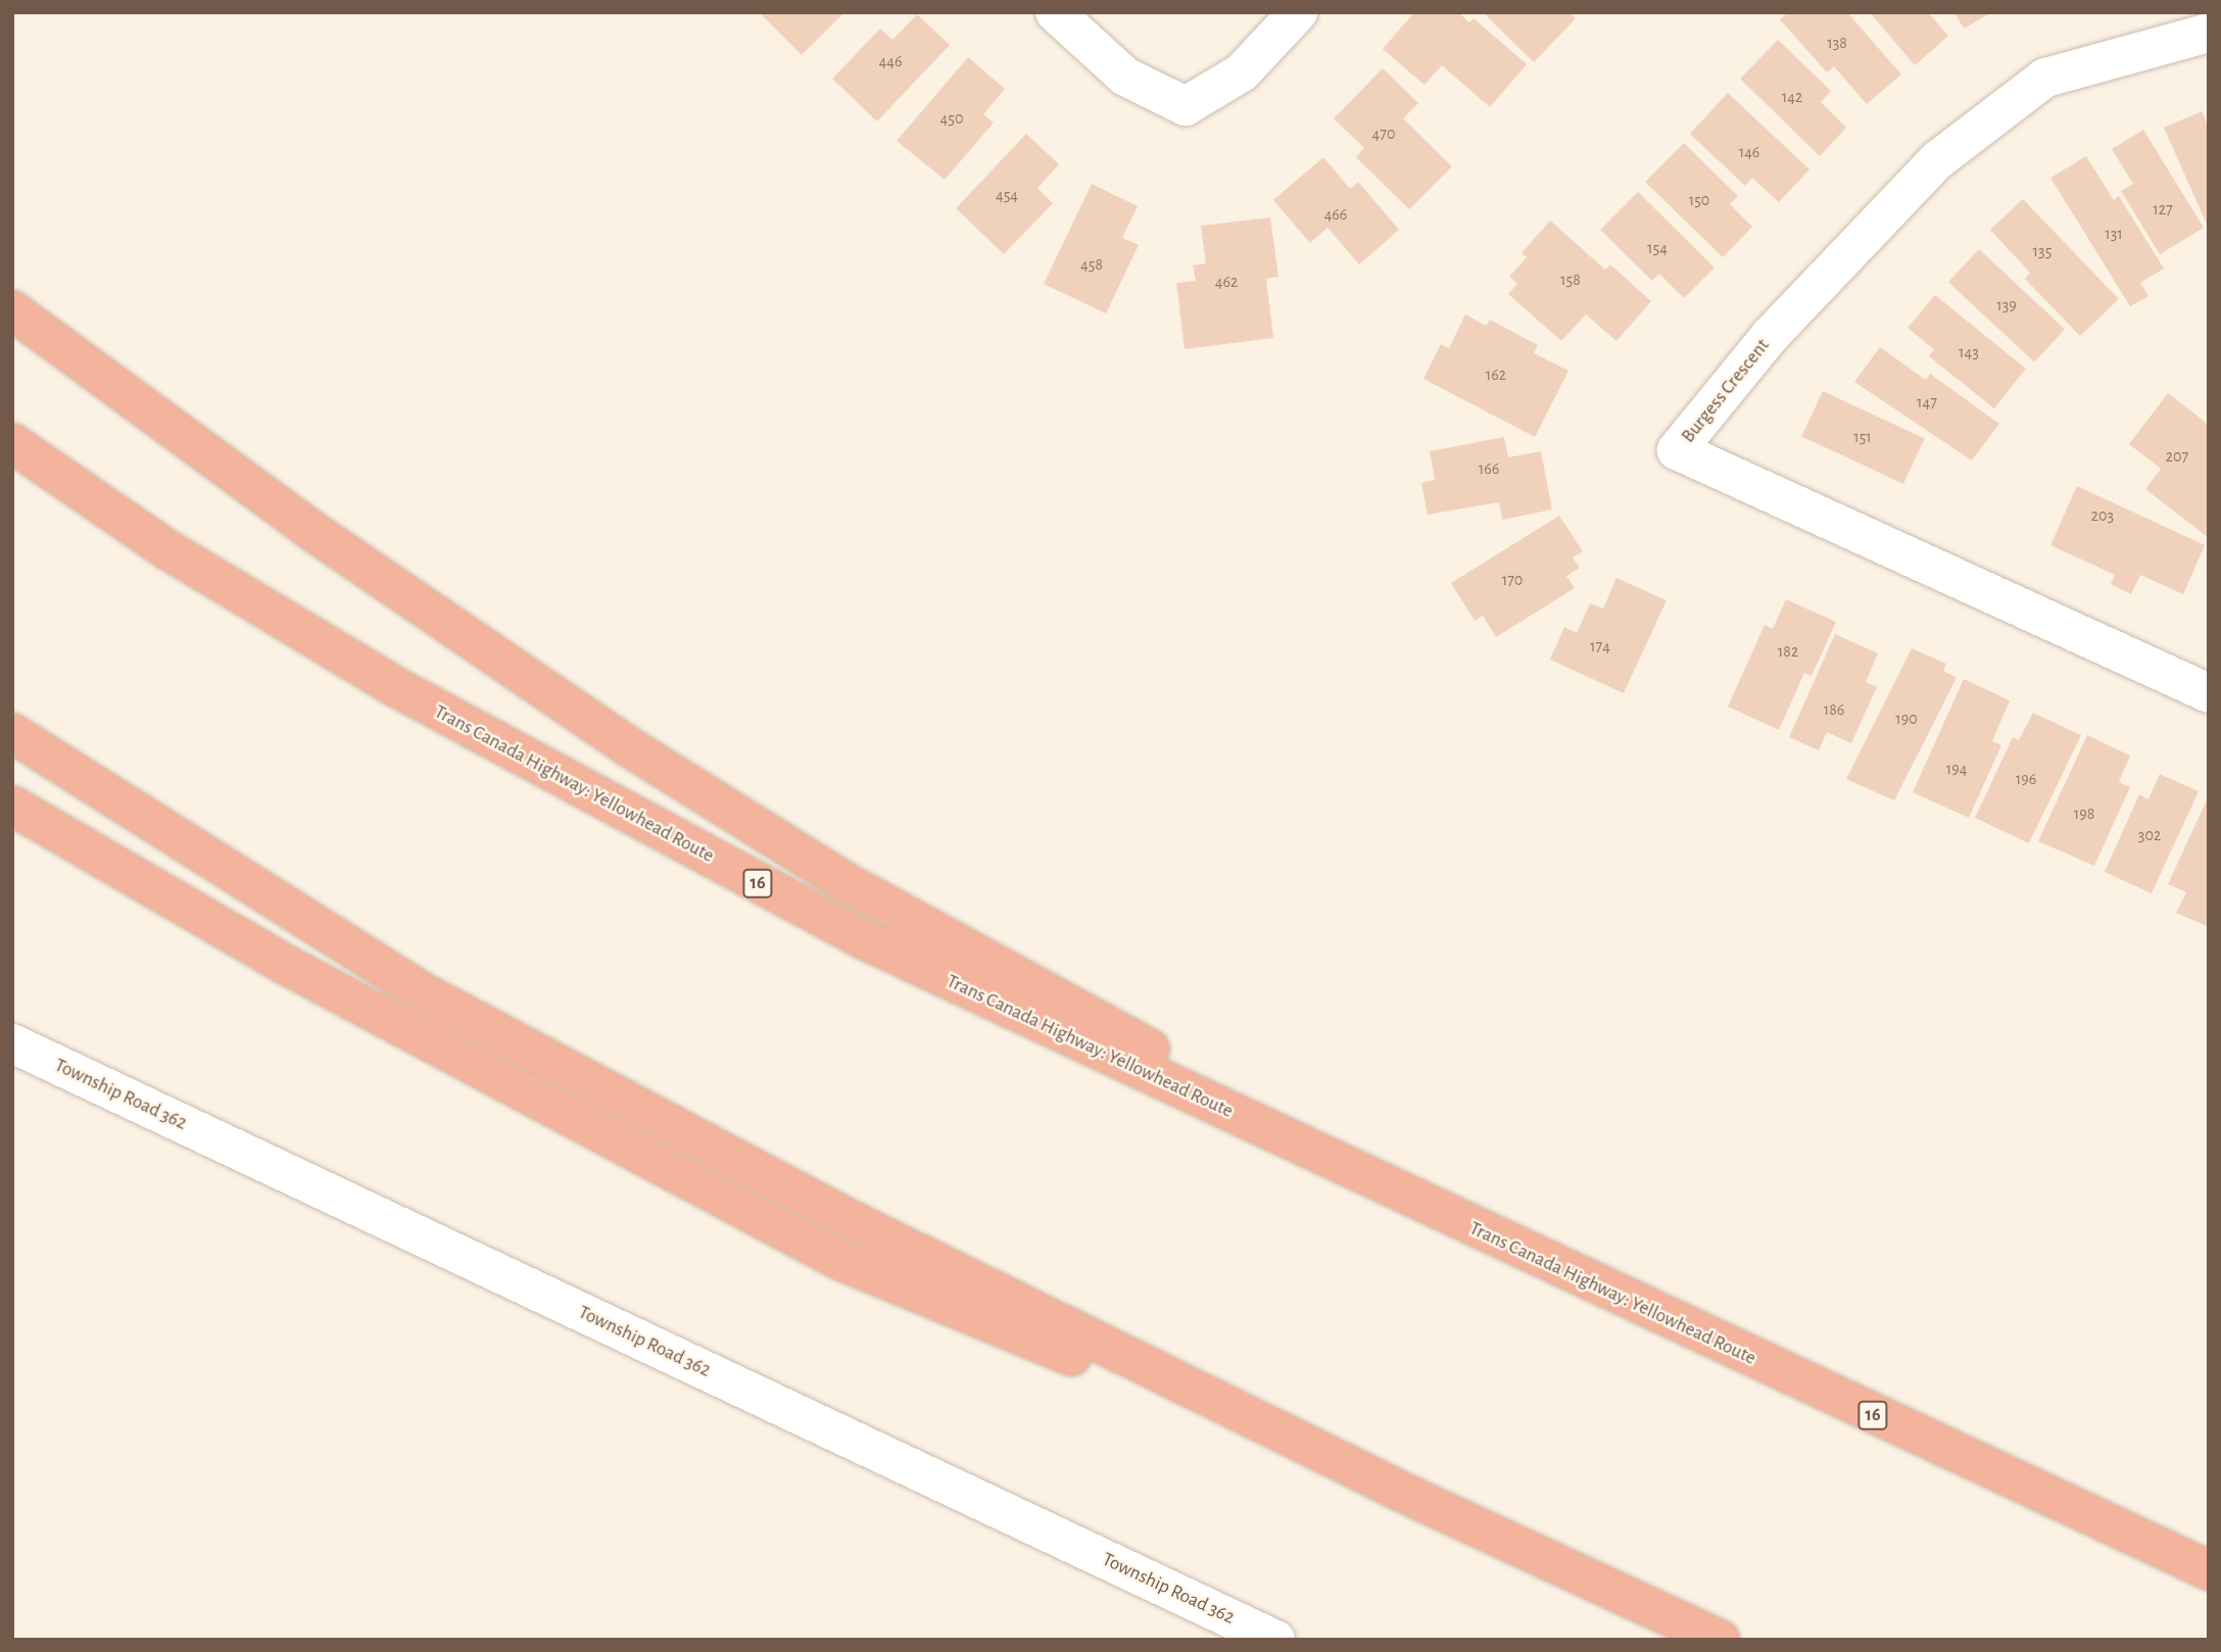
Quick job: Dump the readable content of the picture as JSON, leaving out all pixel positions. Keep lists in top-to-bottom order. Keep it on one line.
{"streets":{"highway":["Trans Canada Highway: Yellowhead Route","16"],"street":["Burgess Crescent","Township Road 362"]},"house_numbers":["138","446","142","450","470","146","454","150","127","466","131","154","135","458","158","462","139","143","162","147","151","207","166","203","170","174","182","186","190","194","196","198","302"]}
